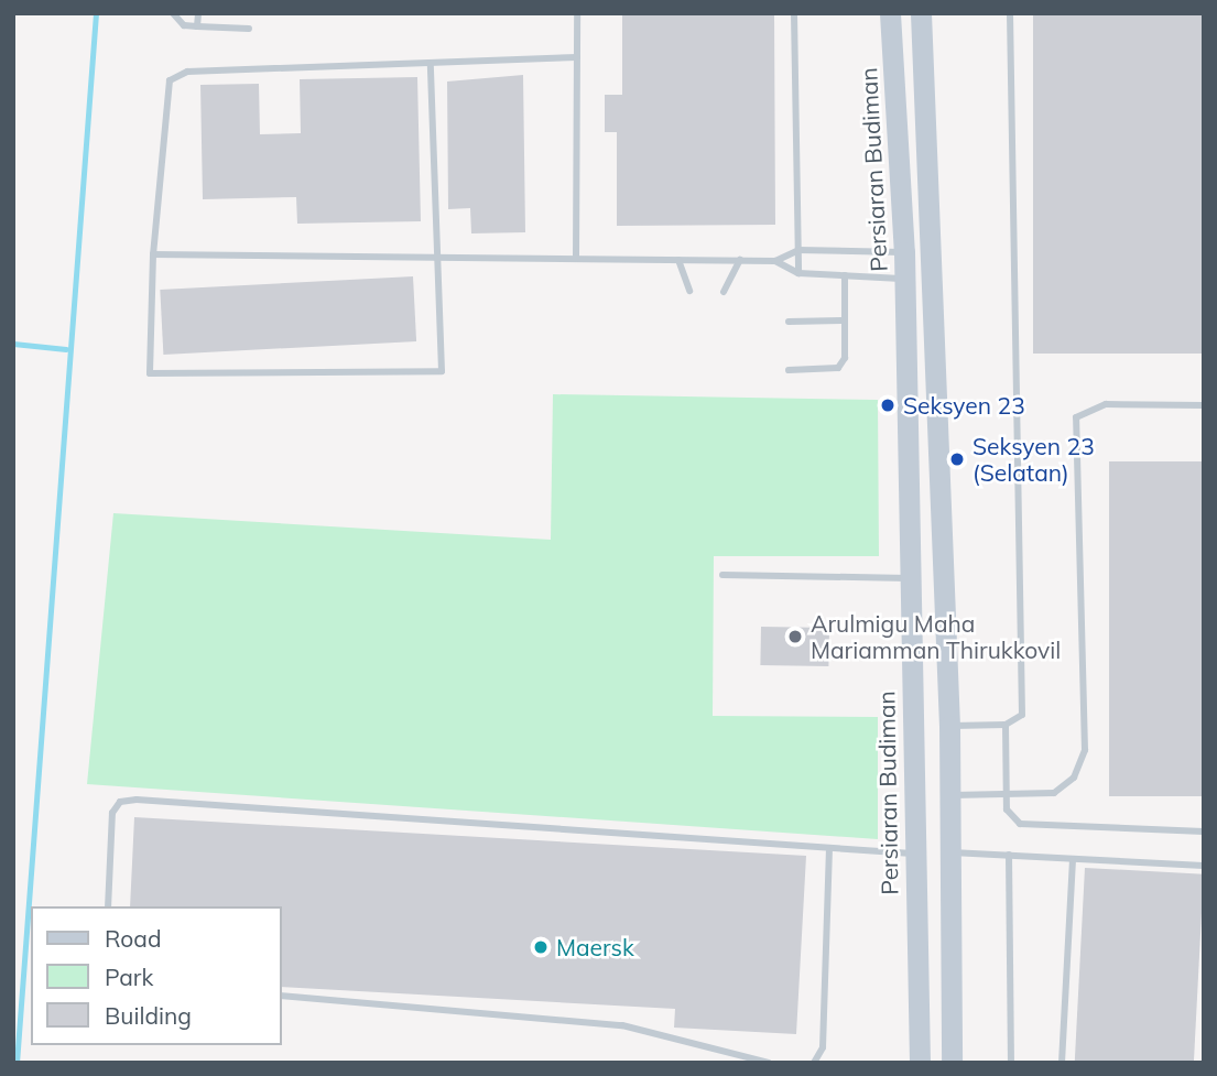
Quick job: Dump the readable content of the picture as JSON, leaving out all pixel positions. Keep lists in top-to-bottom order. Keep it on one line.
{"streets":{"main road":["Persiaran Budiman"]},"places":["Seksyen 23","Seksyen 23 (Selatan)","Arulmigu Maha Mariamman Thirukkovil","Maersk"],"legend":["Road","Park","Building"]}
